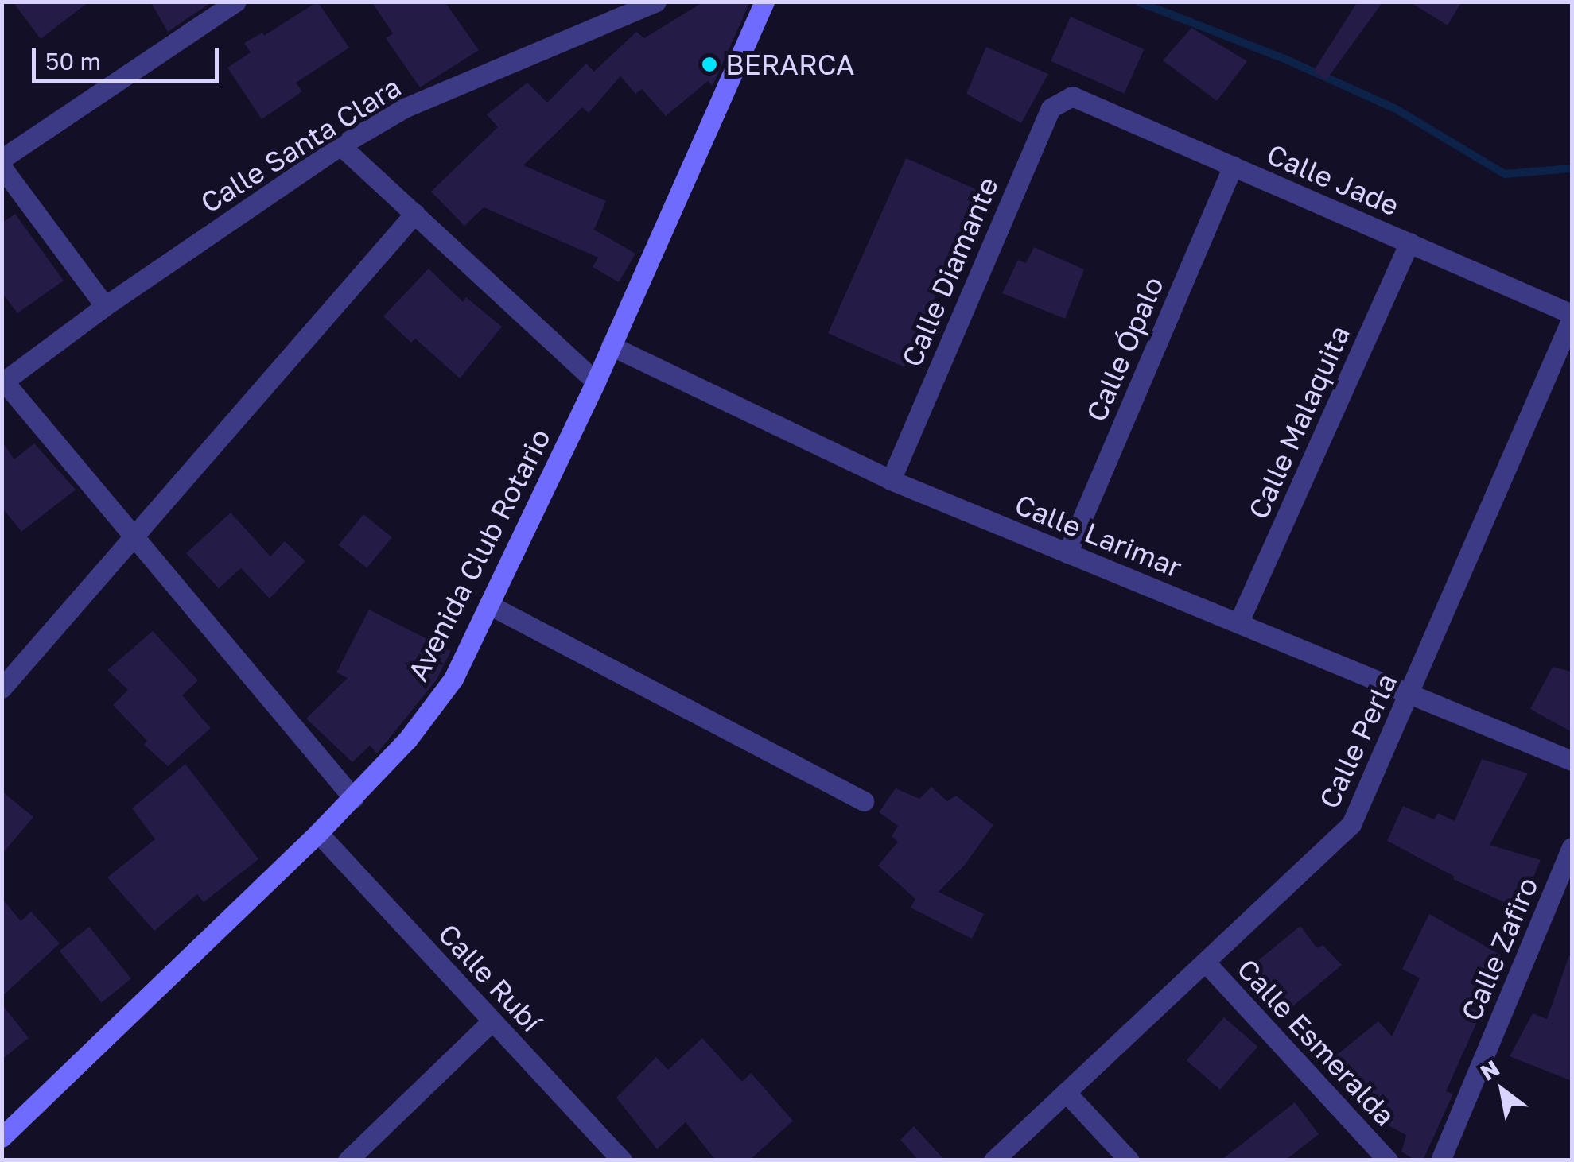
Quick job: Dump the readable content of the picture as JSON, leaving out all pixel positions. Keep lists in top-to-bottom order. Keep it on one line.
{"streets":{"main road":["Avenida Club Rotario"],"street":["Calle Santa Clara","Calle Jade","Calle Diamante","Calle Ópalo","Calle Malaquita","Calle Larimar","Calle Perla","Calle Zafiro","Calle Rubí","Calle Esmeralda"]},"crossings":[["Calle Jade","Calle Diamante"],["Calle Jade","Calle Ópalo"],["Calle Jade","Calle Malaquita"],["Calle Jade","Calle Perla"],["Calle Diamante","Calle Larimar"],["Calle Ópalo","Calle Larimar"],["Calle Malaquita","Calle Larimar"],["Calle Larimar","Avenida Club Rotario"],["Calle Larimar","Calle Perla"],["Avenida Club Rotario","Calle Rubí"],["Calle Perla","Calle Esmeralda"]],"places":["BERARCA"],"scale_bar":"50 m","north":"top left"}
